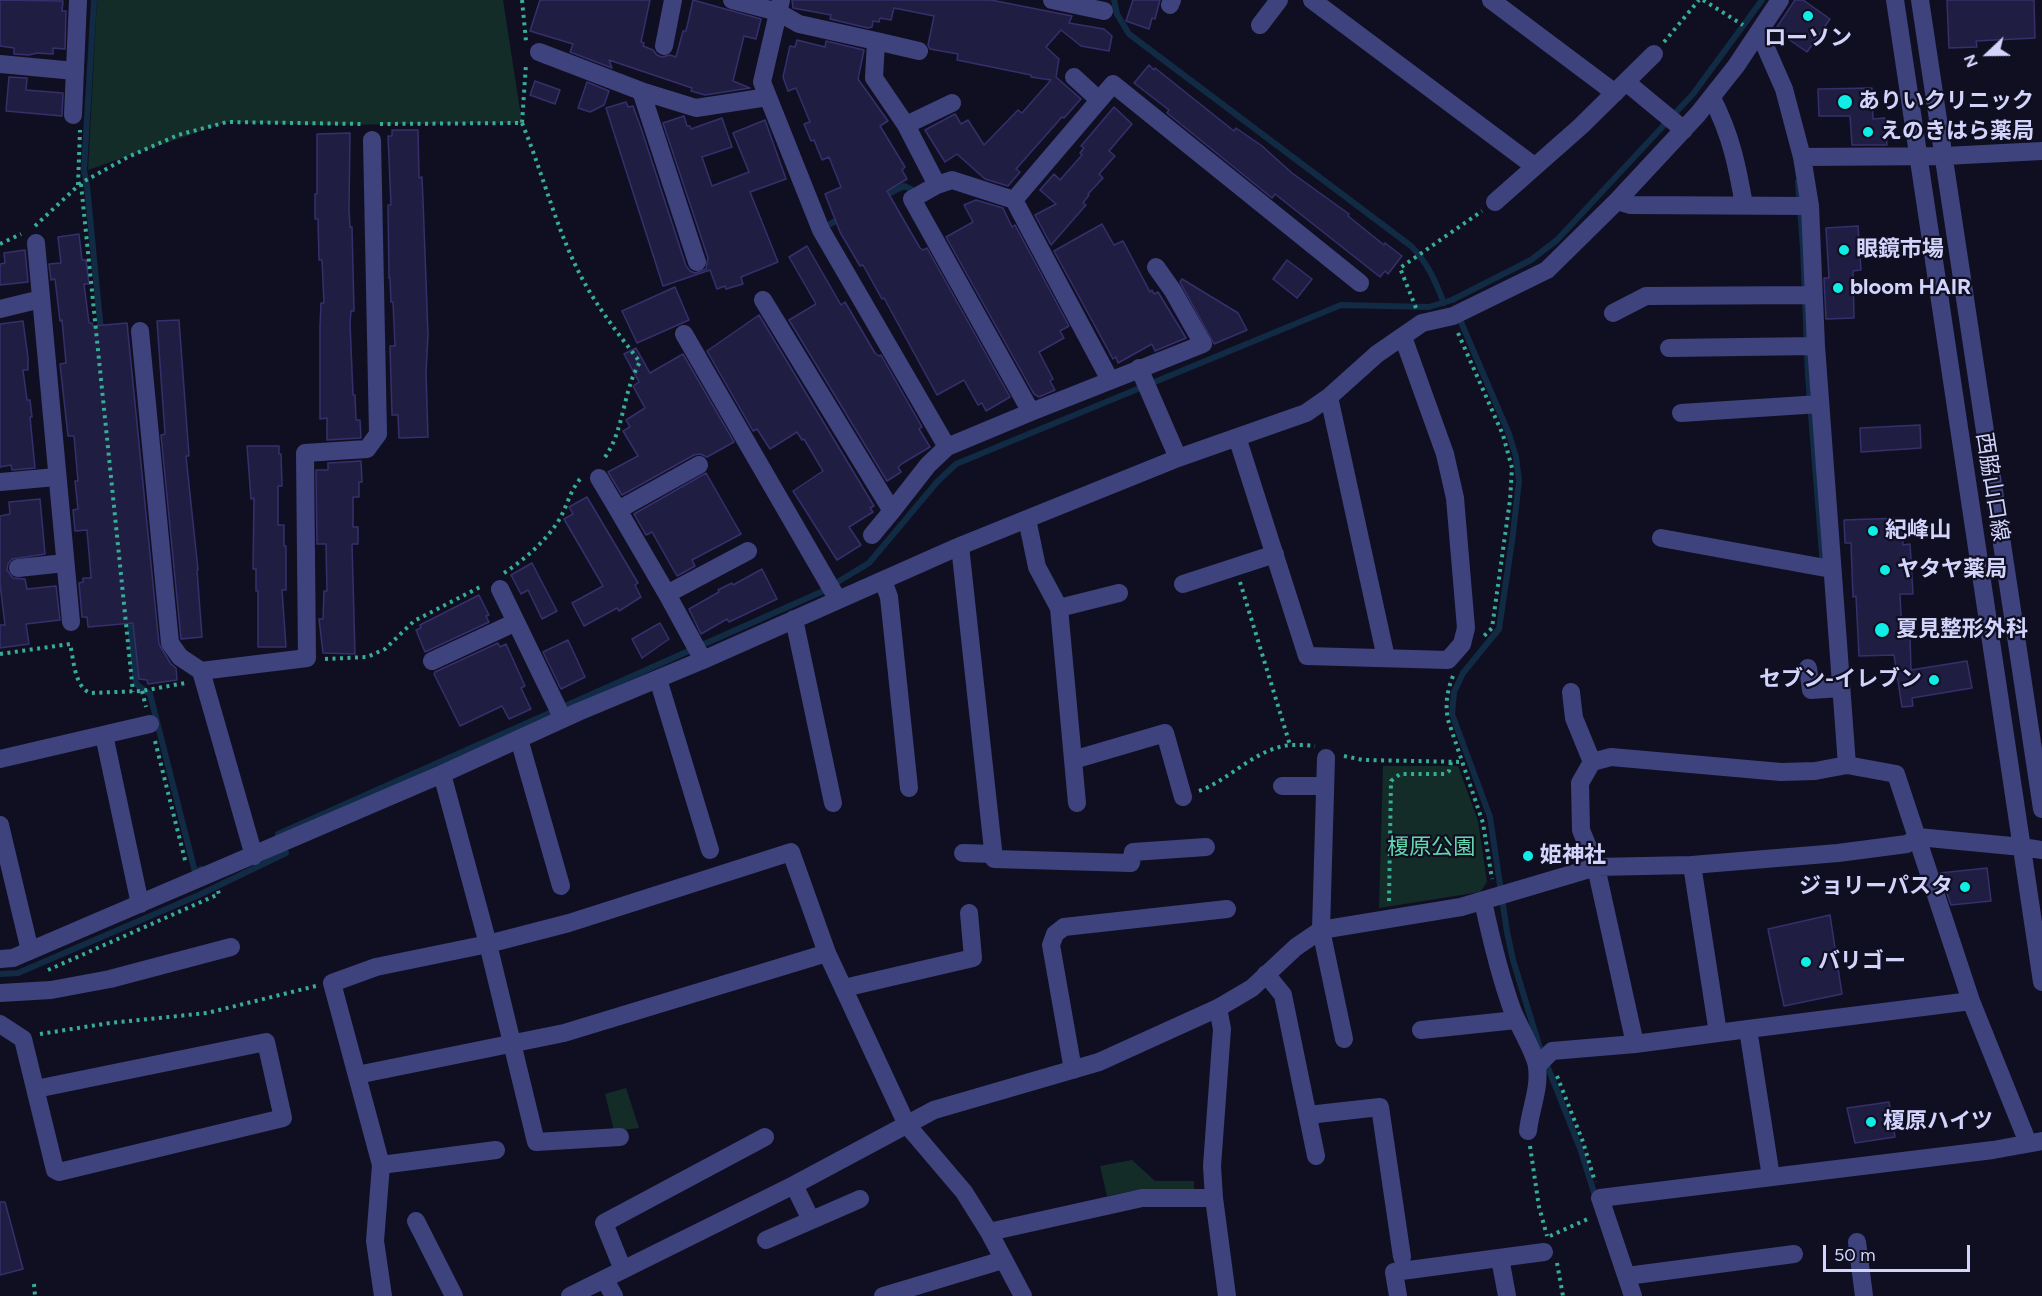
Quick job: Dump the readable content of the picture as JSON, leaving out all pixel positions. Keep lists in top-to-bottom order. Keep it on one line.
{"streets":{"street":["西脇山口線"]},"parks":["榎原公園"],"places":["ローソン","ありいクリニック","えのきはら薬局","眼鏡市場","bloom HAIR","紀峰山","ヤタヤ薬局","夏見整形外科","セブン-イレブン","姫神社","ジョリーパスタ","バリゴー","榎原ハイツ"],"scale_bar":"50 m","north":"left"}
